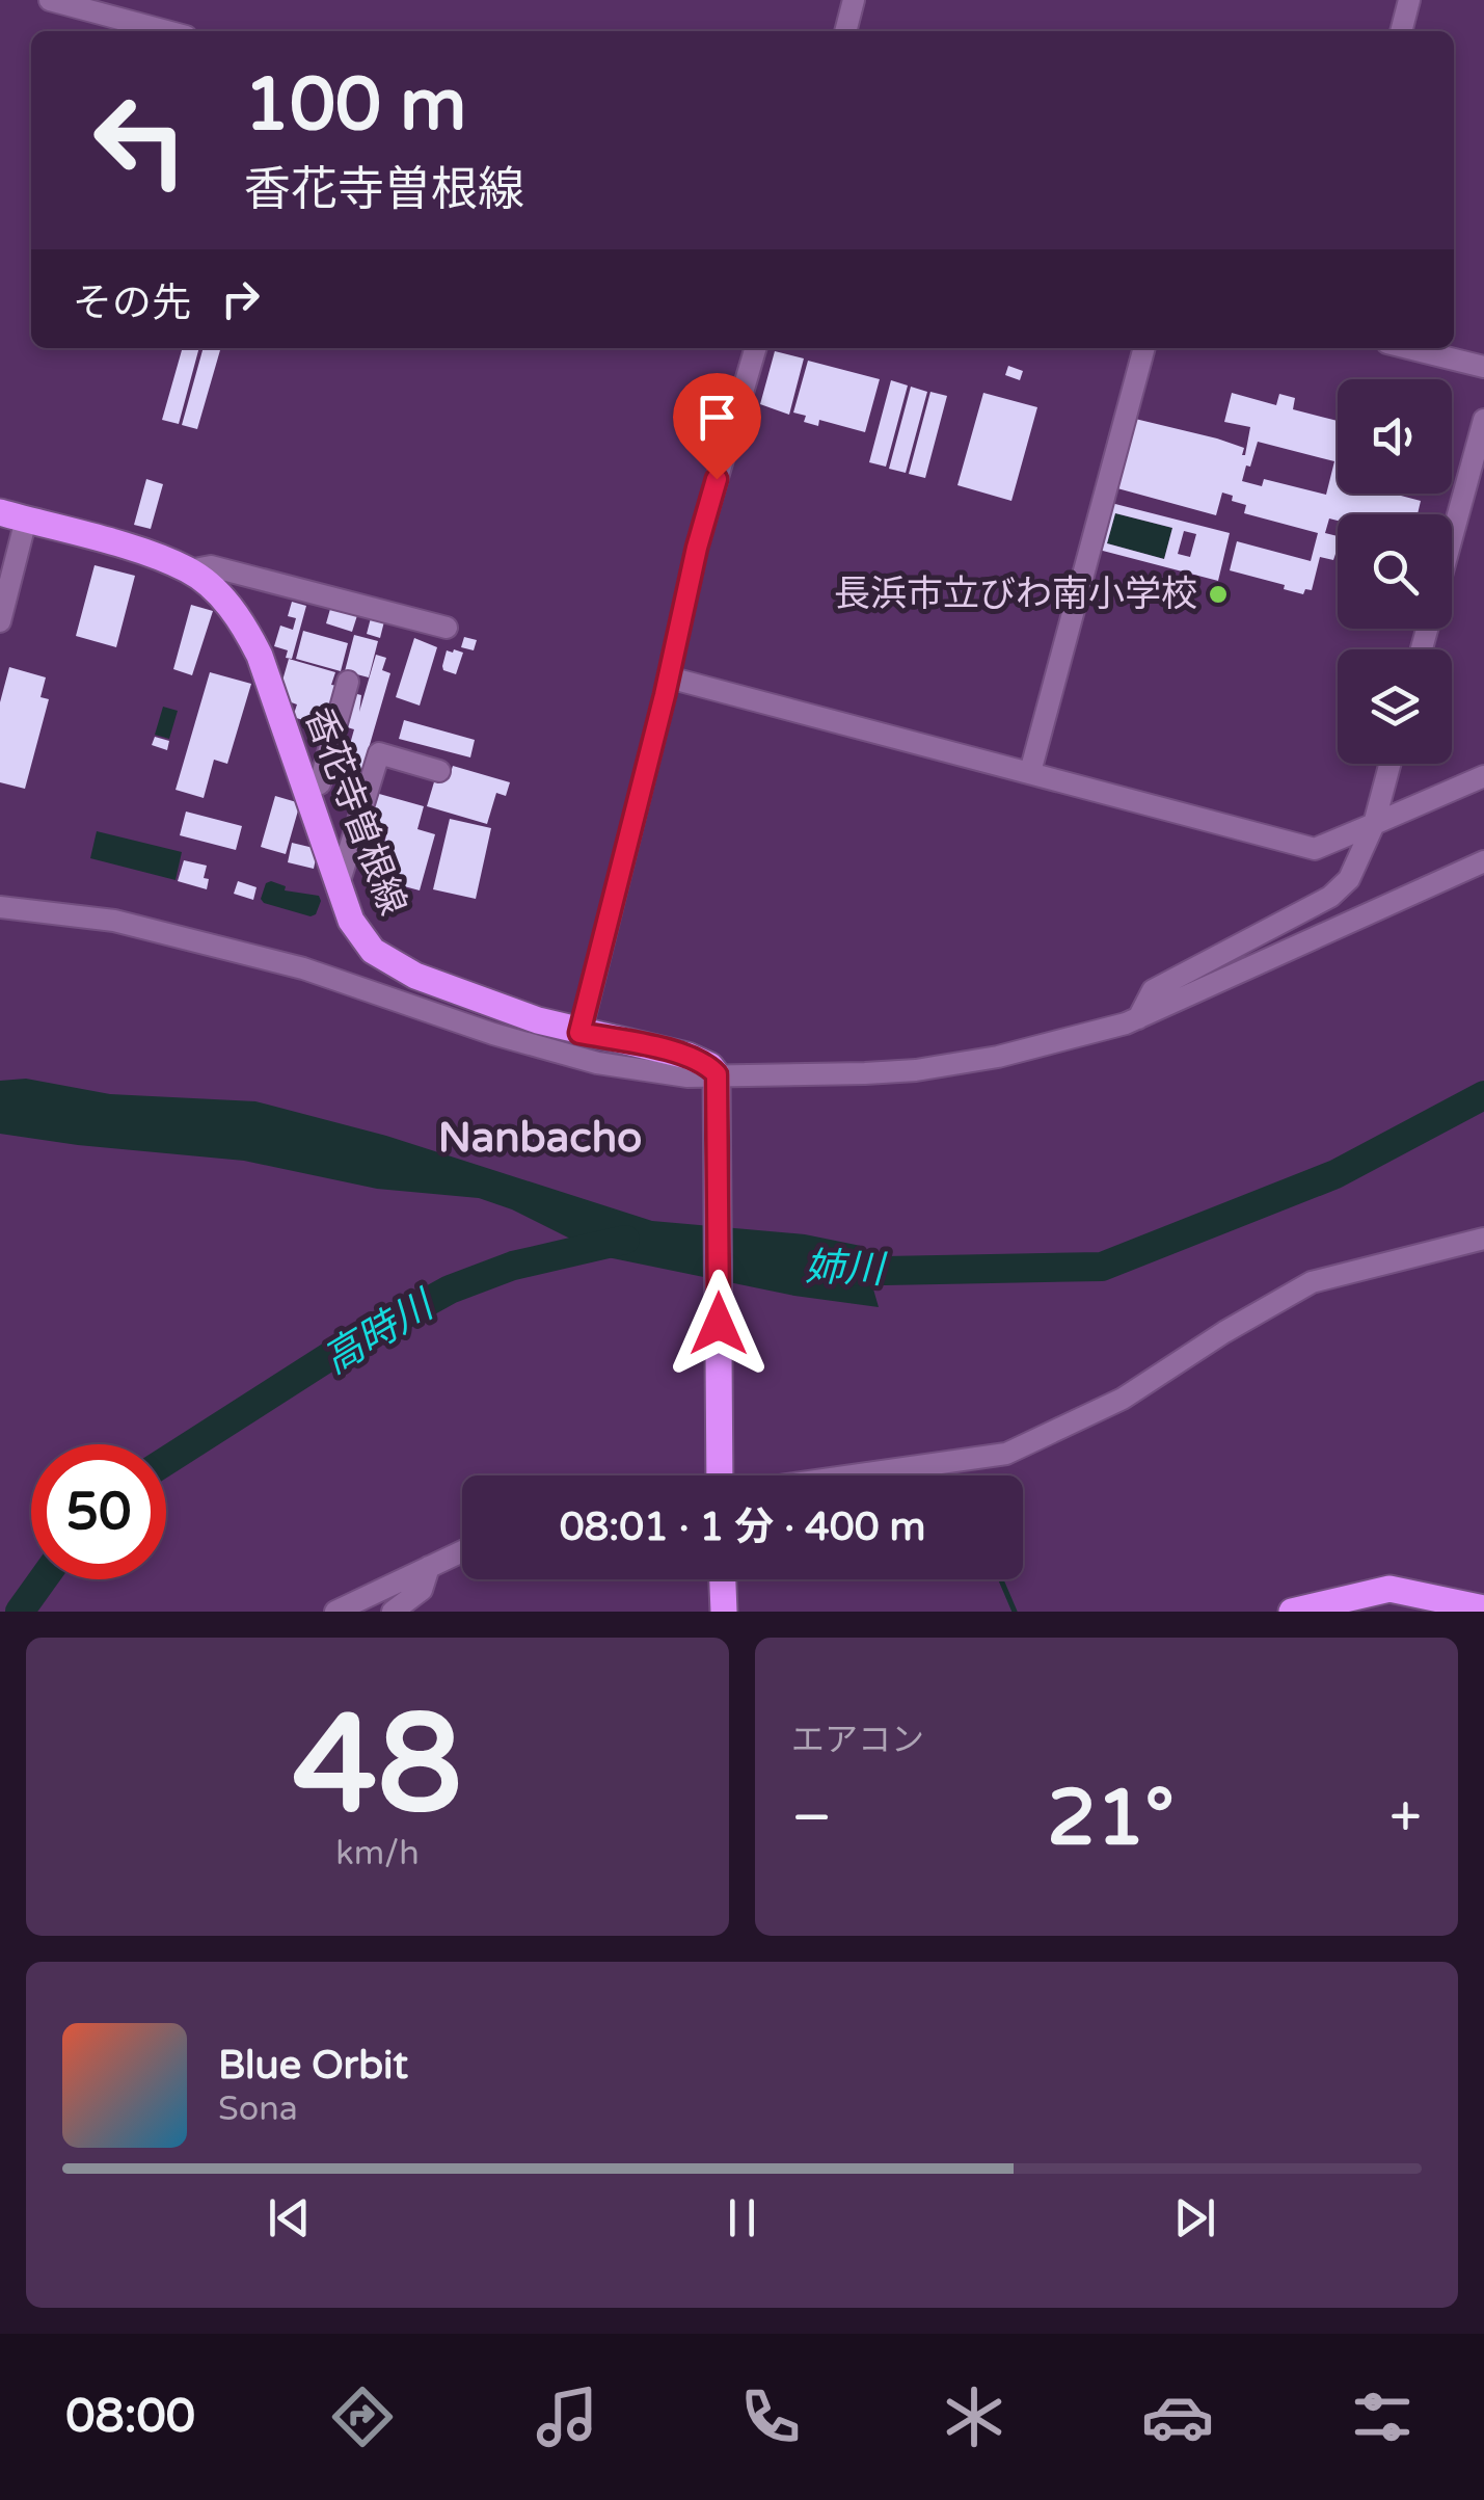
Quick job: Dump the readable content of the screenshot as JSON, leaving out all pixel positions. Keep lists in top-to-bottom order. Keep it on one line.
{"streets":{"main road":["香花寺曽根線"]},"districts":["Nanbacho"],"water":["姉川","高時川"],"places":["長浜市立びわ南小学校"],"page":{"turn":["100 m","香花寺曽根線"],"then":"その先","limit":"50","trip":"08:01 · 1 分 · 400 m","tile":[["48","km/h"],"エアコン"],"heat":["−","21°","+"],"song":["Blue Orbit","Sona"],"tabs":"08:00"}}
